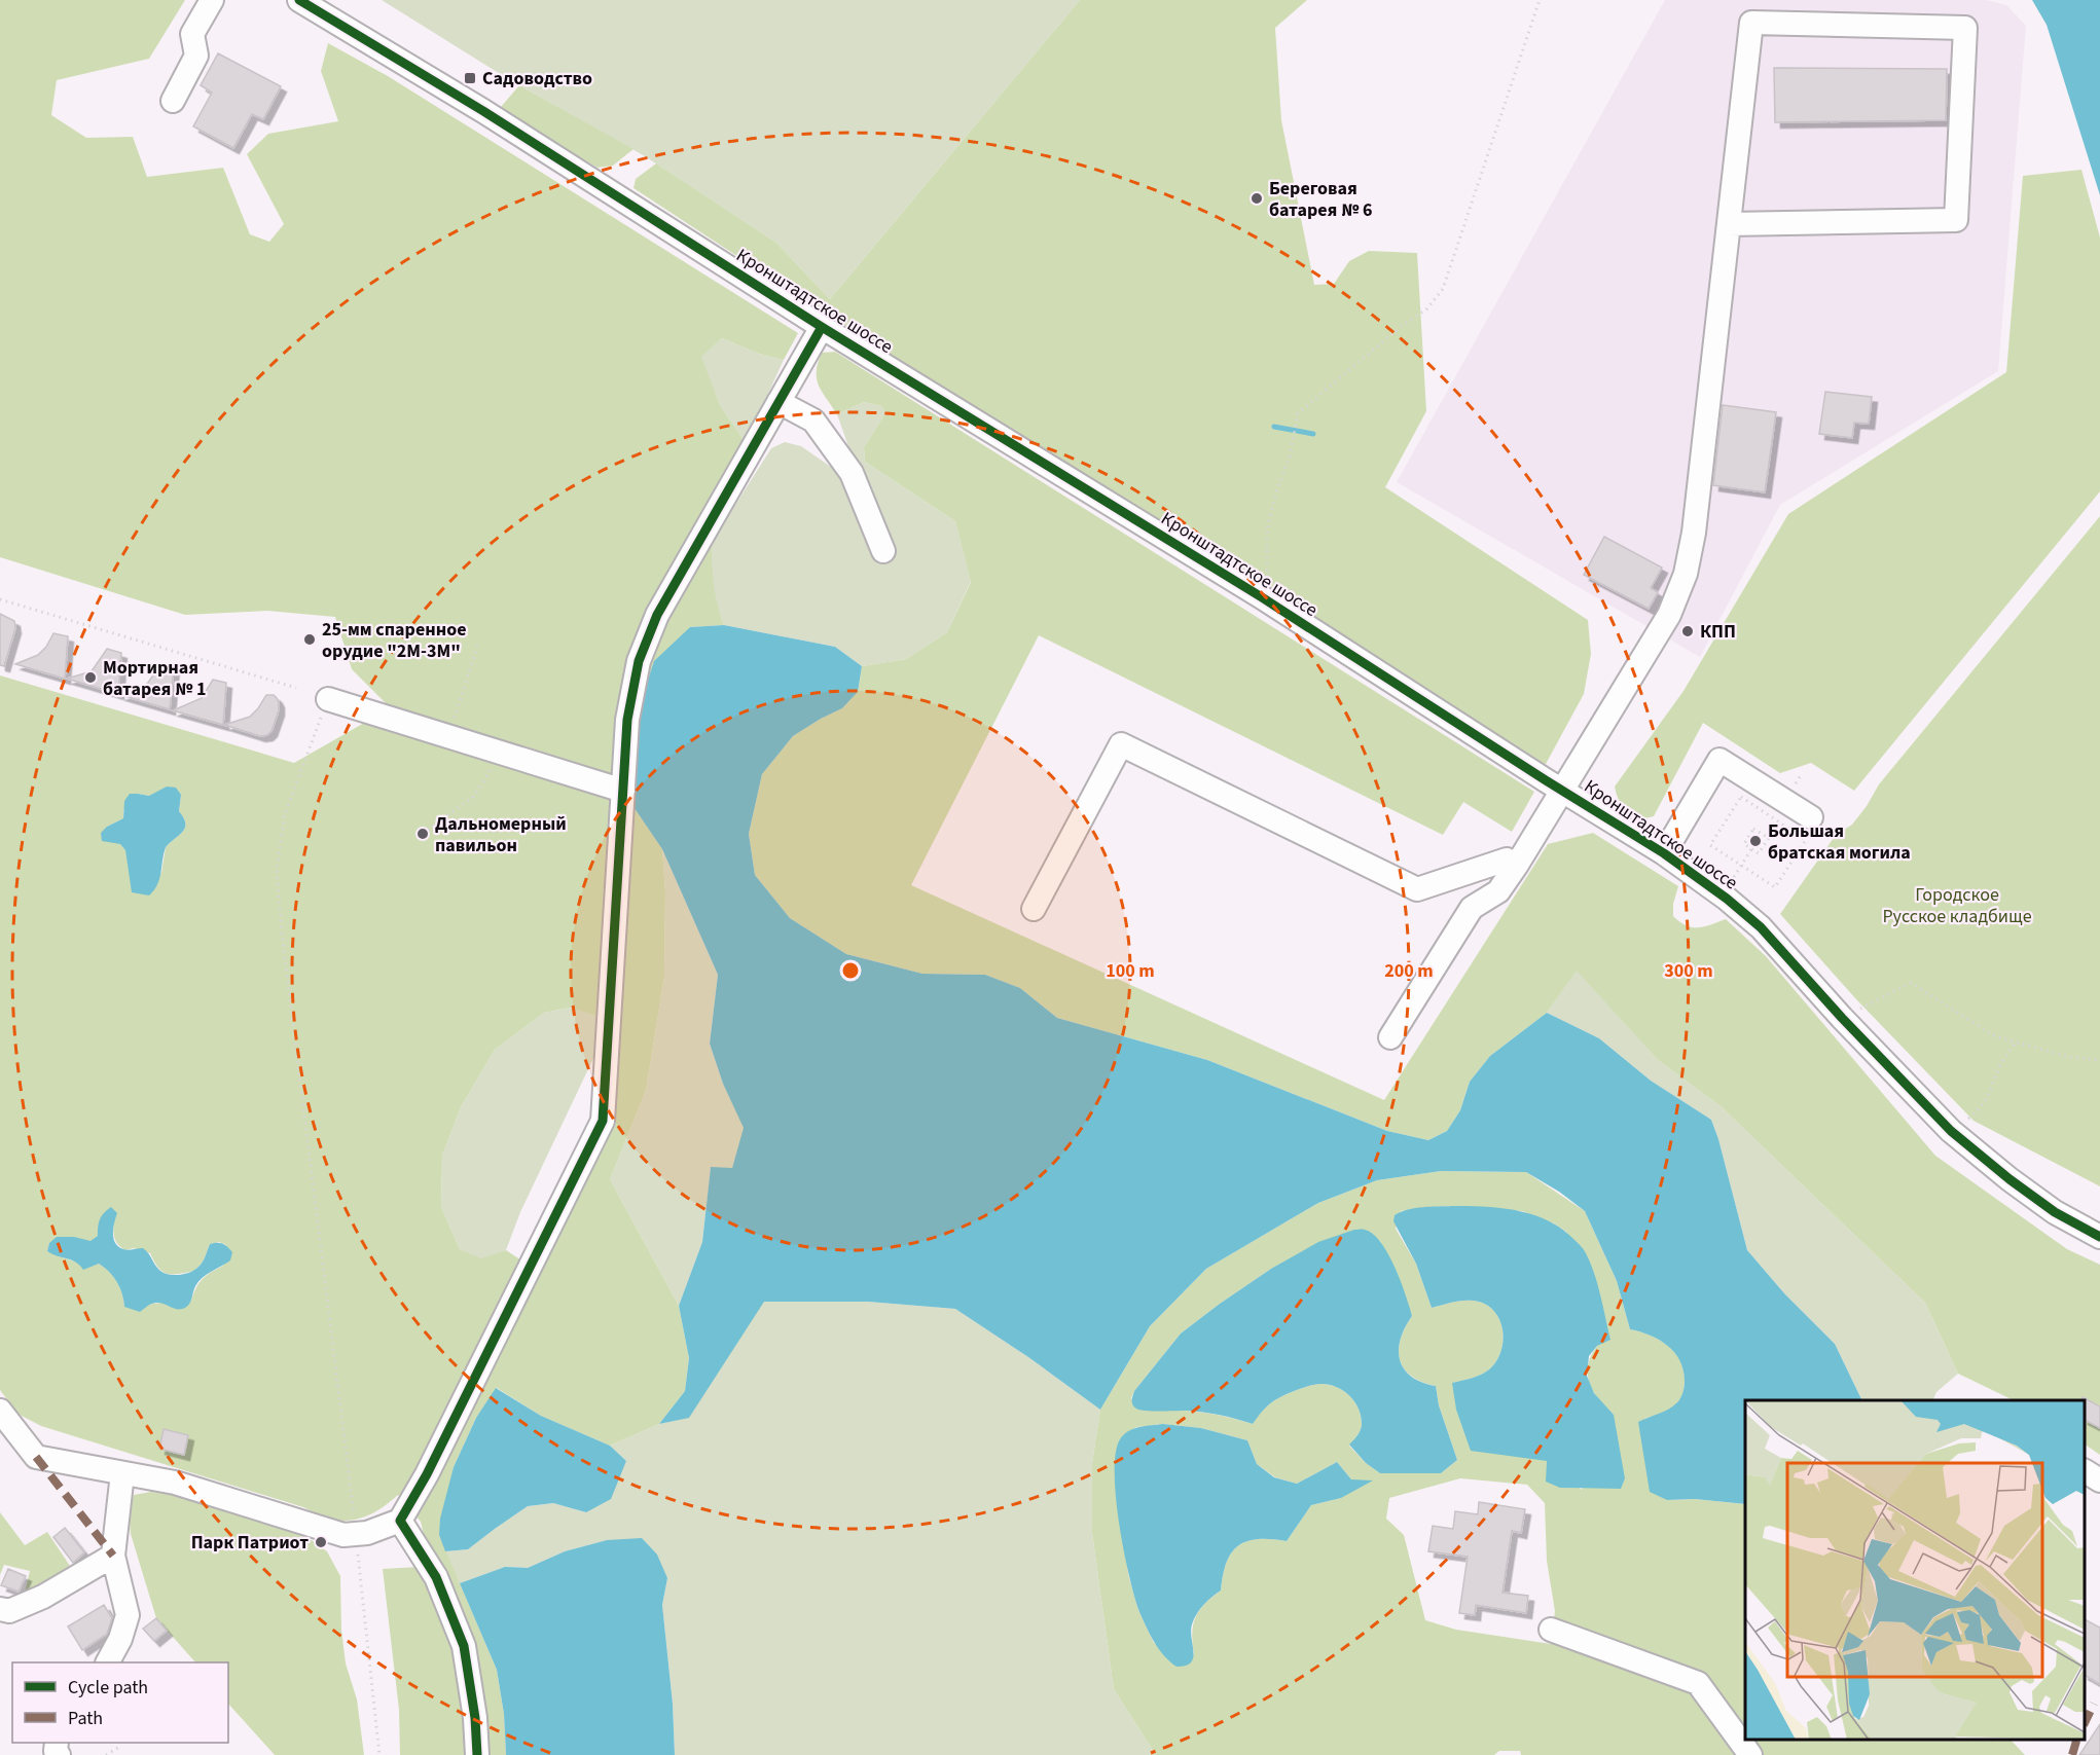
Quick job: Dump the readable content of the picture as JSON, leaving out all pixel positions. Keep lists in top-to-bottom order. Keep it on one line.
{"streets":{"street":["Кронштадтское шоссе"]},"parks":["Городское Русское кладбище"],"places":{"transit":["Садоводство"],"other":["Береговая батарея № 6","КПП","25-мм спаренное орудие \"2М-3М\"","Мортирная батарея № 1","Дальномерный павильон","Большая братская могила","Парк Патриот"]},"legend":["Cycle path","Path"],"rings":["100 m","200 m","300 m"]}
